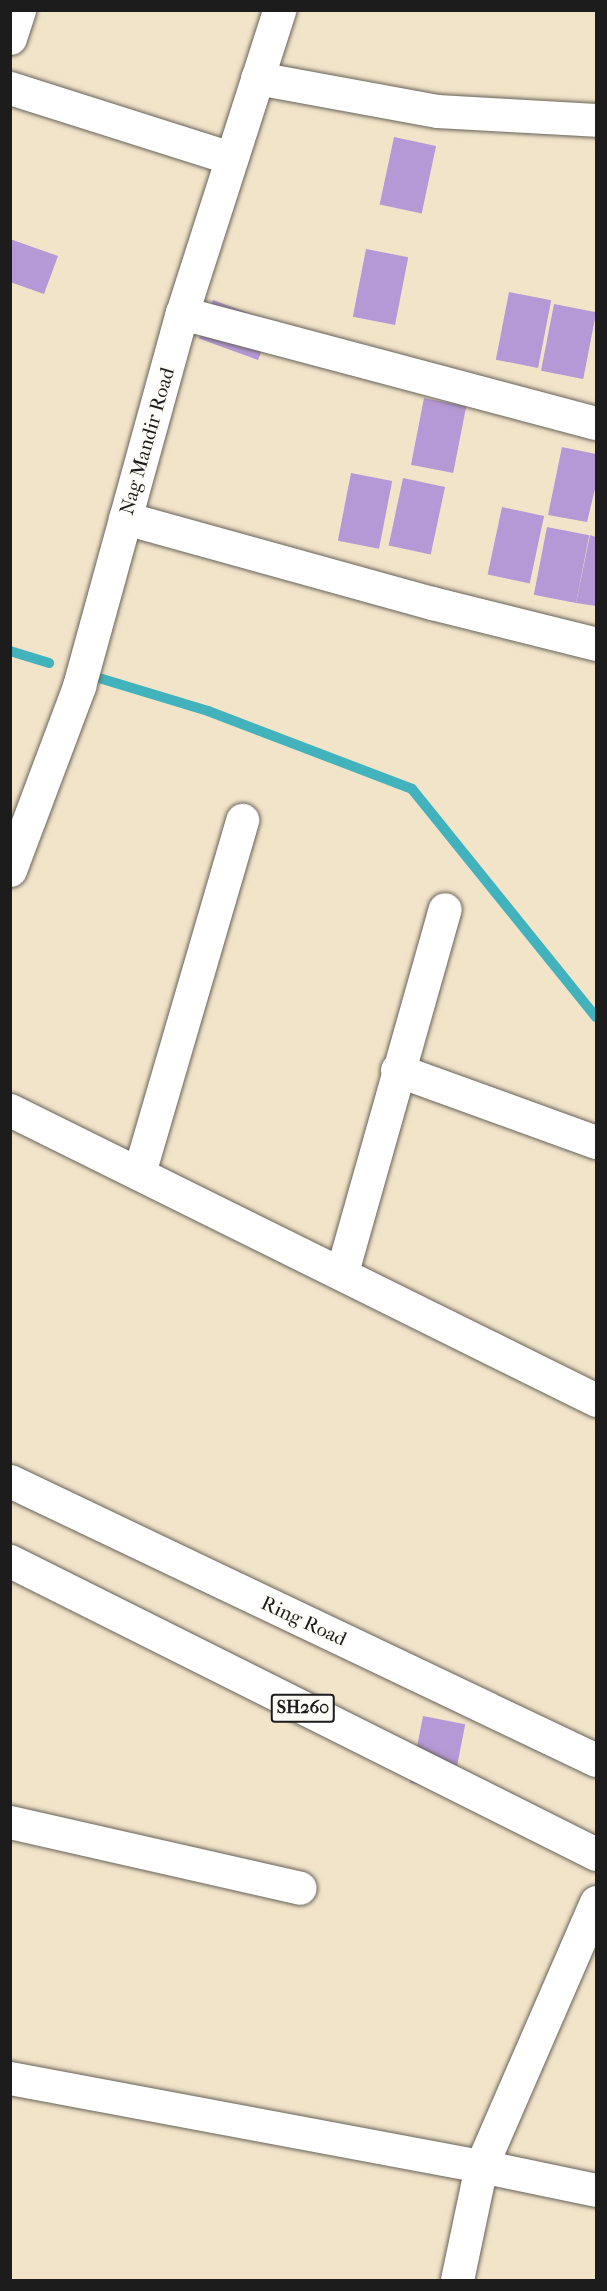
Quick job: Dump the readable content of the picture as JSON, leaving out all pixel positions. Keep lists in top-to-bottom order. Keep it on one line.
{"streets":{"street":["Nag Mandir Road","Ring Road","SH260"]}}
